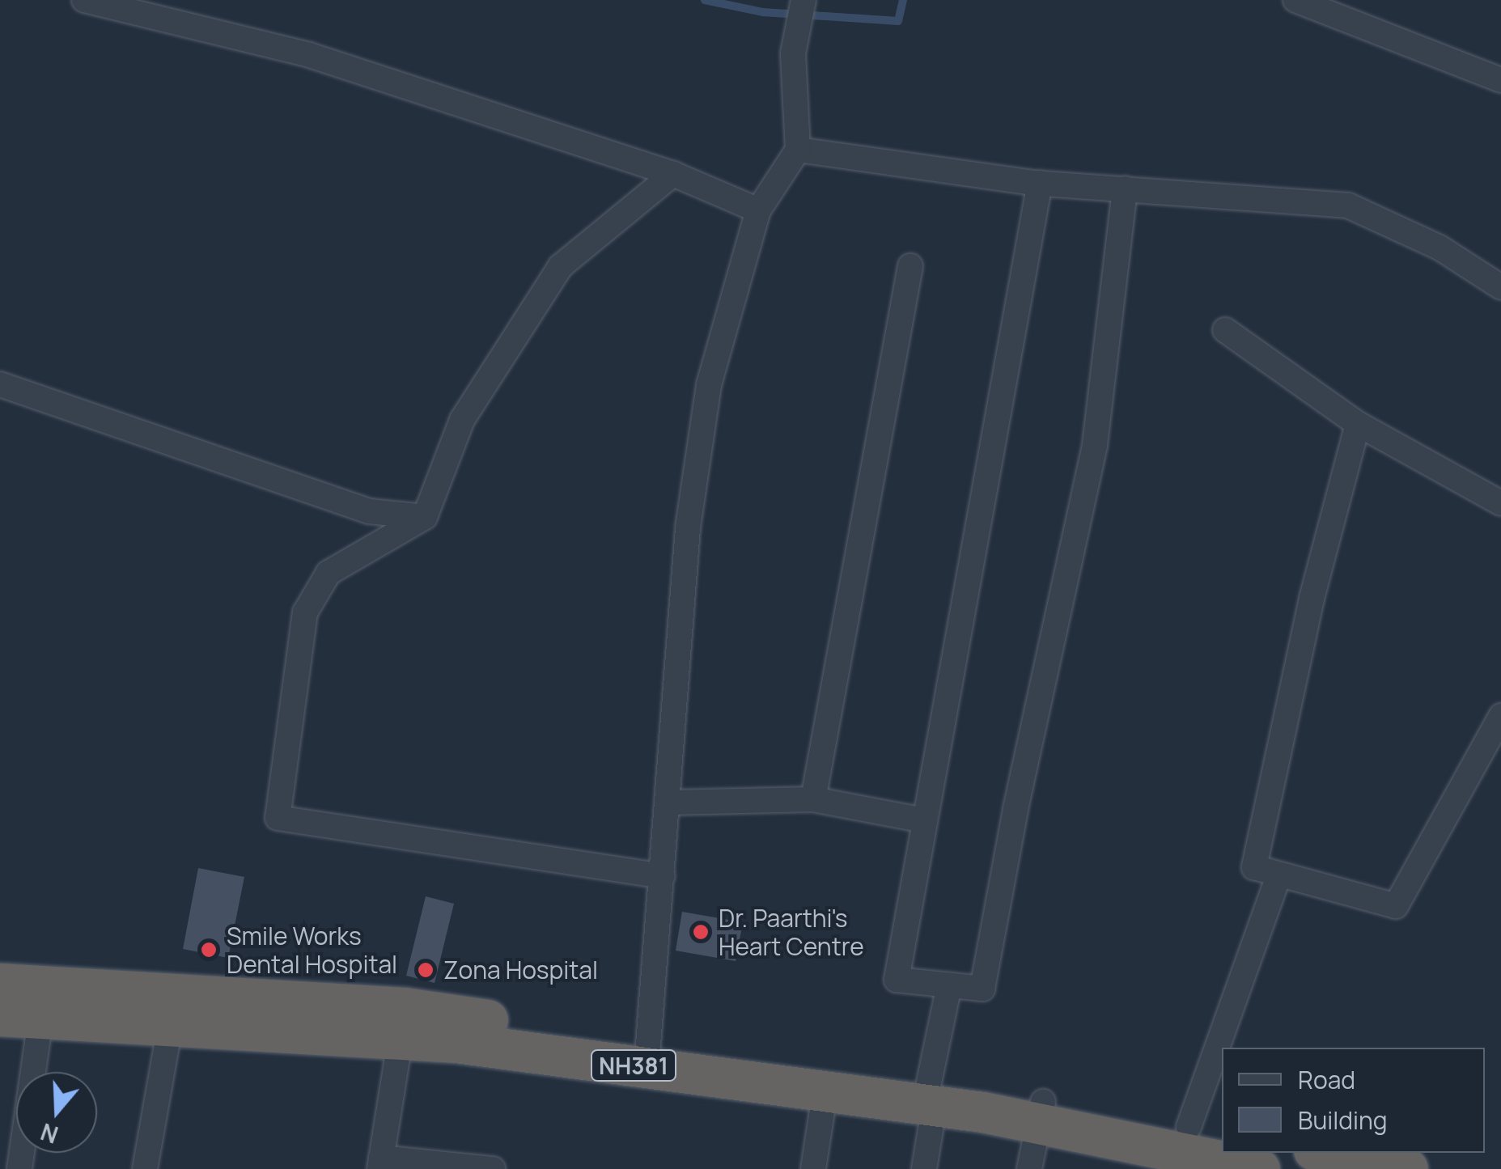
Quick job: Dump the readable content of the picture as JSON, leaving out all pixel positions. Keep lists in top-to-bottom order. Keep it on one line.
{"streets":{"highway":["NH381"]},"places":["Dr. Paarthi's Heart Centre","Smile Works Dental Hospital","Zona Hospital"],"legend":["Road","Building"],"north":"bottom"}
